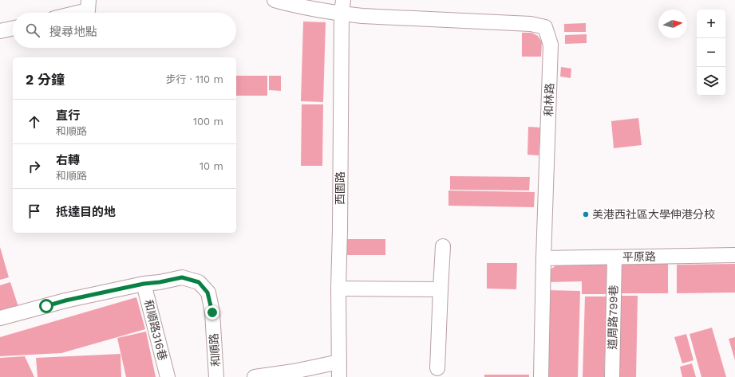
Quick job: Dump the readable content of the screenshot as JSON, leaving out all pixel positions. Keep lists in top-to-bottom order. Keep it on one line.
{"streets":{"street":["和林路","西園路","平原路","道周路799巷","和順路316巷","和順路"]},"crossings":[["和林路","西園路"],["和林路","平原路"],["平原路","道周路799巷"],["和順路316巷","和順路"]],"places":["美港西社區大學伸港分校"],"north":"right","page":{"map_buttons":["+","−"],"search":"搜尋地點","heading":["2 分鐘","步行 · 110 m"],"list":[["直行","和順路","100 m"],["右轉","和順路","10 m"],"抵達目的地"]}}
